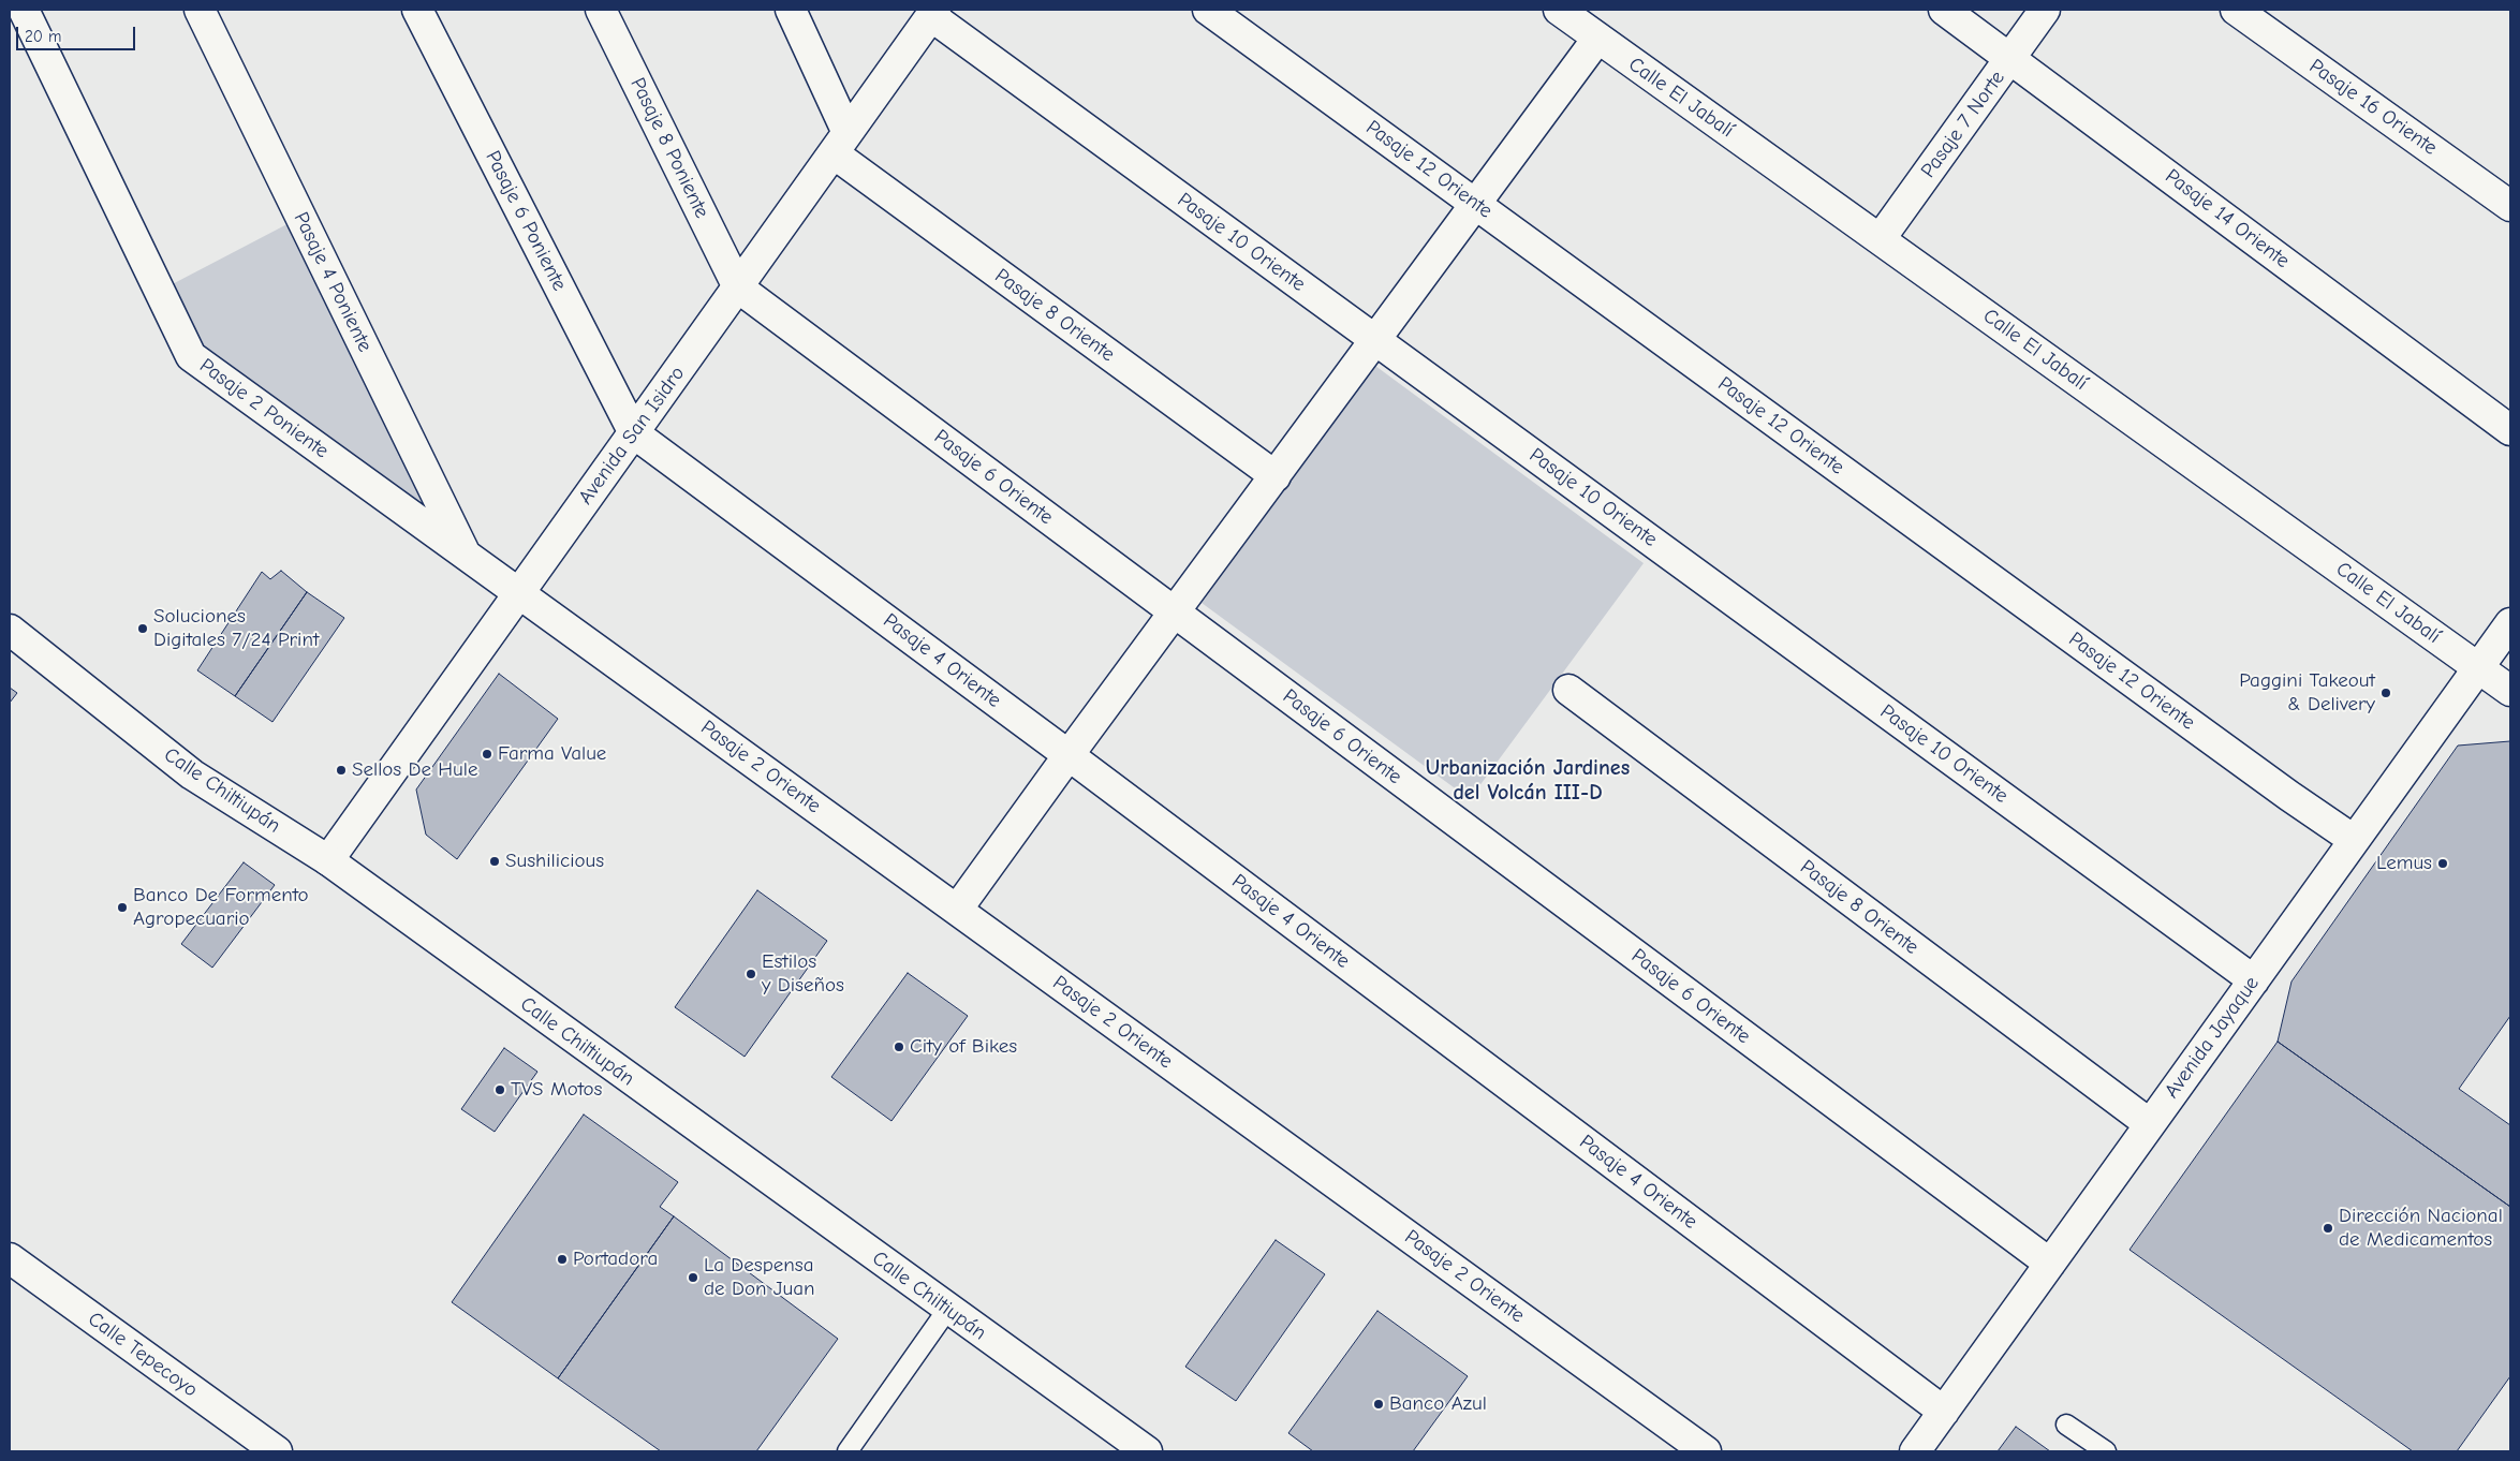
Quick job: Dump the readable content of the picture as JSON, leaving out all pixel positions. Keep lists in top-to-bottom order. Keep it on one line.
{"streets":{"street":["Calle El Jabalí","Pasaje 16 Oriente","Pasaje 7 Norte","Pasaje 8 Poniente","Pasaje 12 Oriente","Pasaje 14 Oriente","Pasaje 6 Poniente","Pasaje 10 Oriente","Pasaje 4 Poniente","Pasaje 8 Oriente","Pasaje 2 Poniente","Avenida San Isidro","Pasaje 6 Oriente","Pasaje 4 Oriente","Pasaje 2 Oriente","Calle Chiltiupán","Avenida Jayaque","Calle Tepecoyo"]},"crossings":[["Calle El Jabalí","Pasaje 7 Norte"],["Calle El Jabalí","Avenida Jayaque"],["Pasaje 7 Norte","Pasaje 14 Oriente"],["Pasaje 8 Poniente","Avenida San Isidro"],["Pasaje 8 Poniente","Pasaje 6 Oriente"],["Pasaje 12 Oriente","Avenida Jayaque"],["Pasaje 6 Poniente","Avenida San Isidro"],["Pasaje 6 Poniente","Pasaje 4 Oriente"],["Pasaje 10 Oriente","Avenida San Isidro"],["Pasaje 10 Oriente","Avenida Jayaque"],["Pasaje 4 Poniente","Pasaje 2 Poniente"],["Pasaje 8 Oriente","Avenida San Isidro"],["Pasaje 8 Oriente","Avenida Jayaque"],["Pasaje 2 Poniente","Avenida San Isidro"],["Pasaje 2 Poniente","Pasaje 2 Oriente"],["Avenida San Isidro","Pasaje 6 Oriente"],["Avenida San Isidro","Pasaje 4 Oriente"],["Avenida San Isidro","Pasaje 2 Oriente"],["Avenida San Isidro","Calle Chiltiupán"],["Pasaje 6 Oriente","Avenida Jayaque"],["Pasaje 4 Oriente","Avenida Jayaque"]],"districts":["Urbanización Jardines del Volcán III-D"],"places":["Soluciones Digitales 7/24 Print","Paggini Takeout & Delivery","Farma Value","Sellos De Hule","Sushilicious","Lemus","Banco De Formento Agropecuario","Estilos y Diseños","City of Bikes","TVS Motos","Dirección Nacional de Medicamentos","Portadora","La Despensa de Don Juan","Banco Azul"],"scale_bar":"20 m"}
